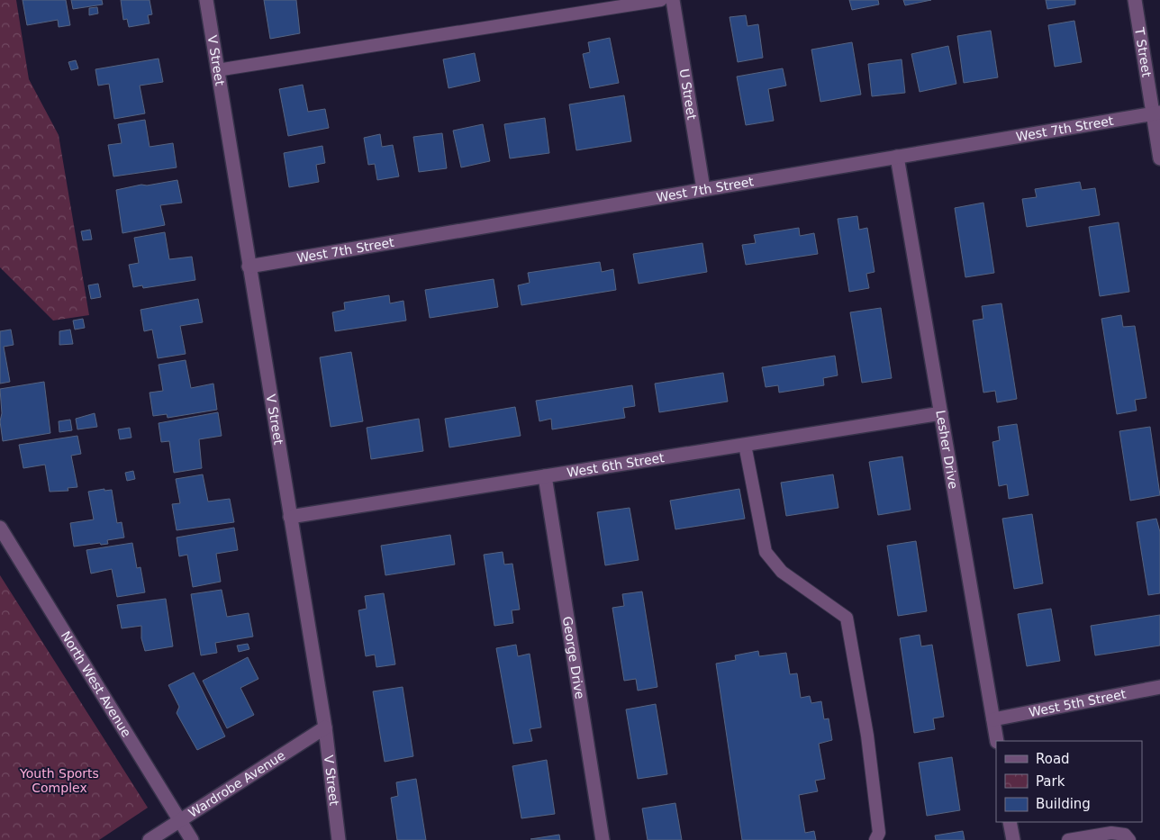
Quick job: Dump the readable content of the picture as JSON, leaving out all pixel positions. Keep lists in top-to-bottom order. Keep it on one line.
{"streets":{"street":["T Street","V Street","U Street","West 7th Street","Lesher Drive","West 6th Street","George Drive","North West Avenue","West 5th Street","Wardrobe Avenue"]},"crossings":[["T Street","West 7th Street"],["V Street","West 7th Street"],["V Street","West 6th Street"],["V Street","Wardrobe Avenue"],["U Street","West 7th Street"],["West 7th Street","Lesher Drive"],["Lesher Drive","West 6th Street"],["Lesher Drive","West 5th Street"],["West 6th Street","George Drive"],["North West Avenue","Wardrobe Avenue"]],"parks":["Youth Sports Complex"],"legend":["Road","Park","Building"]}
